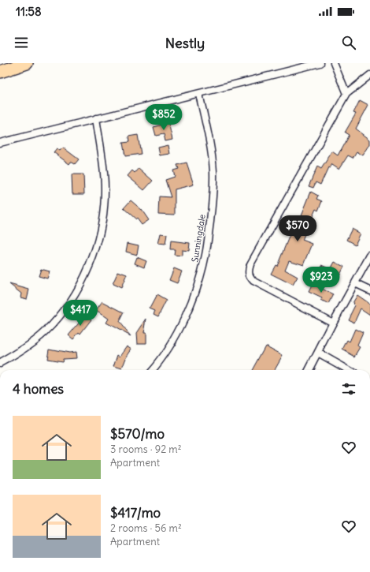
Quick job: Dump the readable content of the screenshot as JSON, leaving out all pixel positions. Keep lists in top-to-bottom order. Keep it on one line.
{"streets":{"street":["Sunningdale"]},"page":{"status":"11:58","header":"Nestly","price":["$852","$570","$923","$417"],"heading":"4 homes","list":[{"name":"$570/mo","note":"3 rooms · 92 m² · Apartment"},{"name":"$417/mo","note":"2 rooms · 56 m² · Apartment"}]}}
